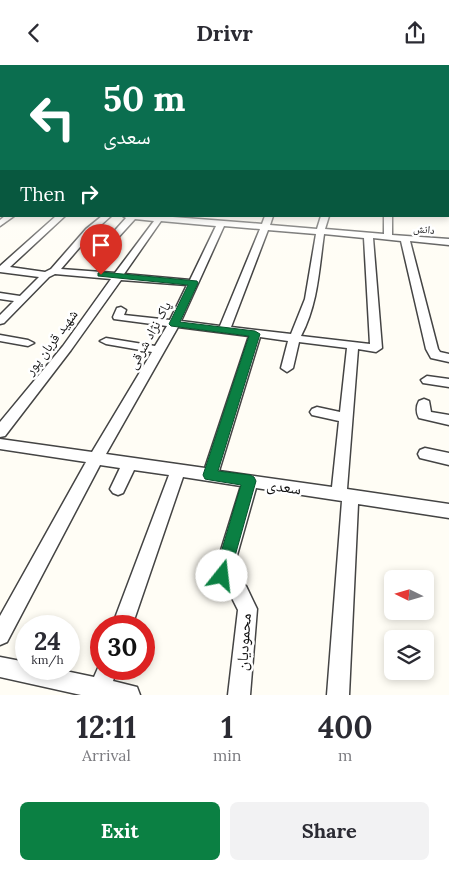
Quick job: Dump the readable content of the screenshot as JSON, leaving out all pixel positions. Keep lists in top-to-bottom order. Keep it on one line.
{"streets":{"street":["دانش","پاک نژاد شرقی","شهید قربان پور","سعدی","محمودیان"]},"crossings":[["دانش","پاک نژاد شرقی"],["دانش","شهید قربان پور"],["پاک نژاد شرقی","سعدی"],["سعدی","محمودیان"]],"north":"left","page":{"header":"Drivr","turn":["50 m","سعدی"],"then":"Then","speed":"24 km/h","limit":"30","eta":["12:11","Arrival","1","min","400","m"],"buttons":["Exit","Share"]}}
